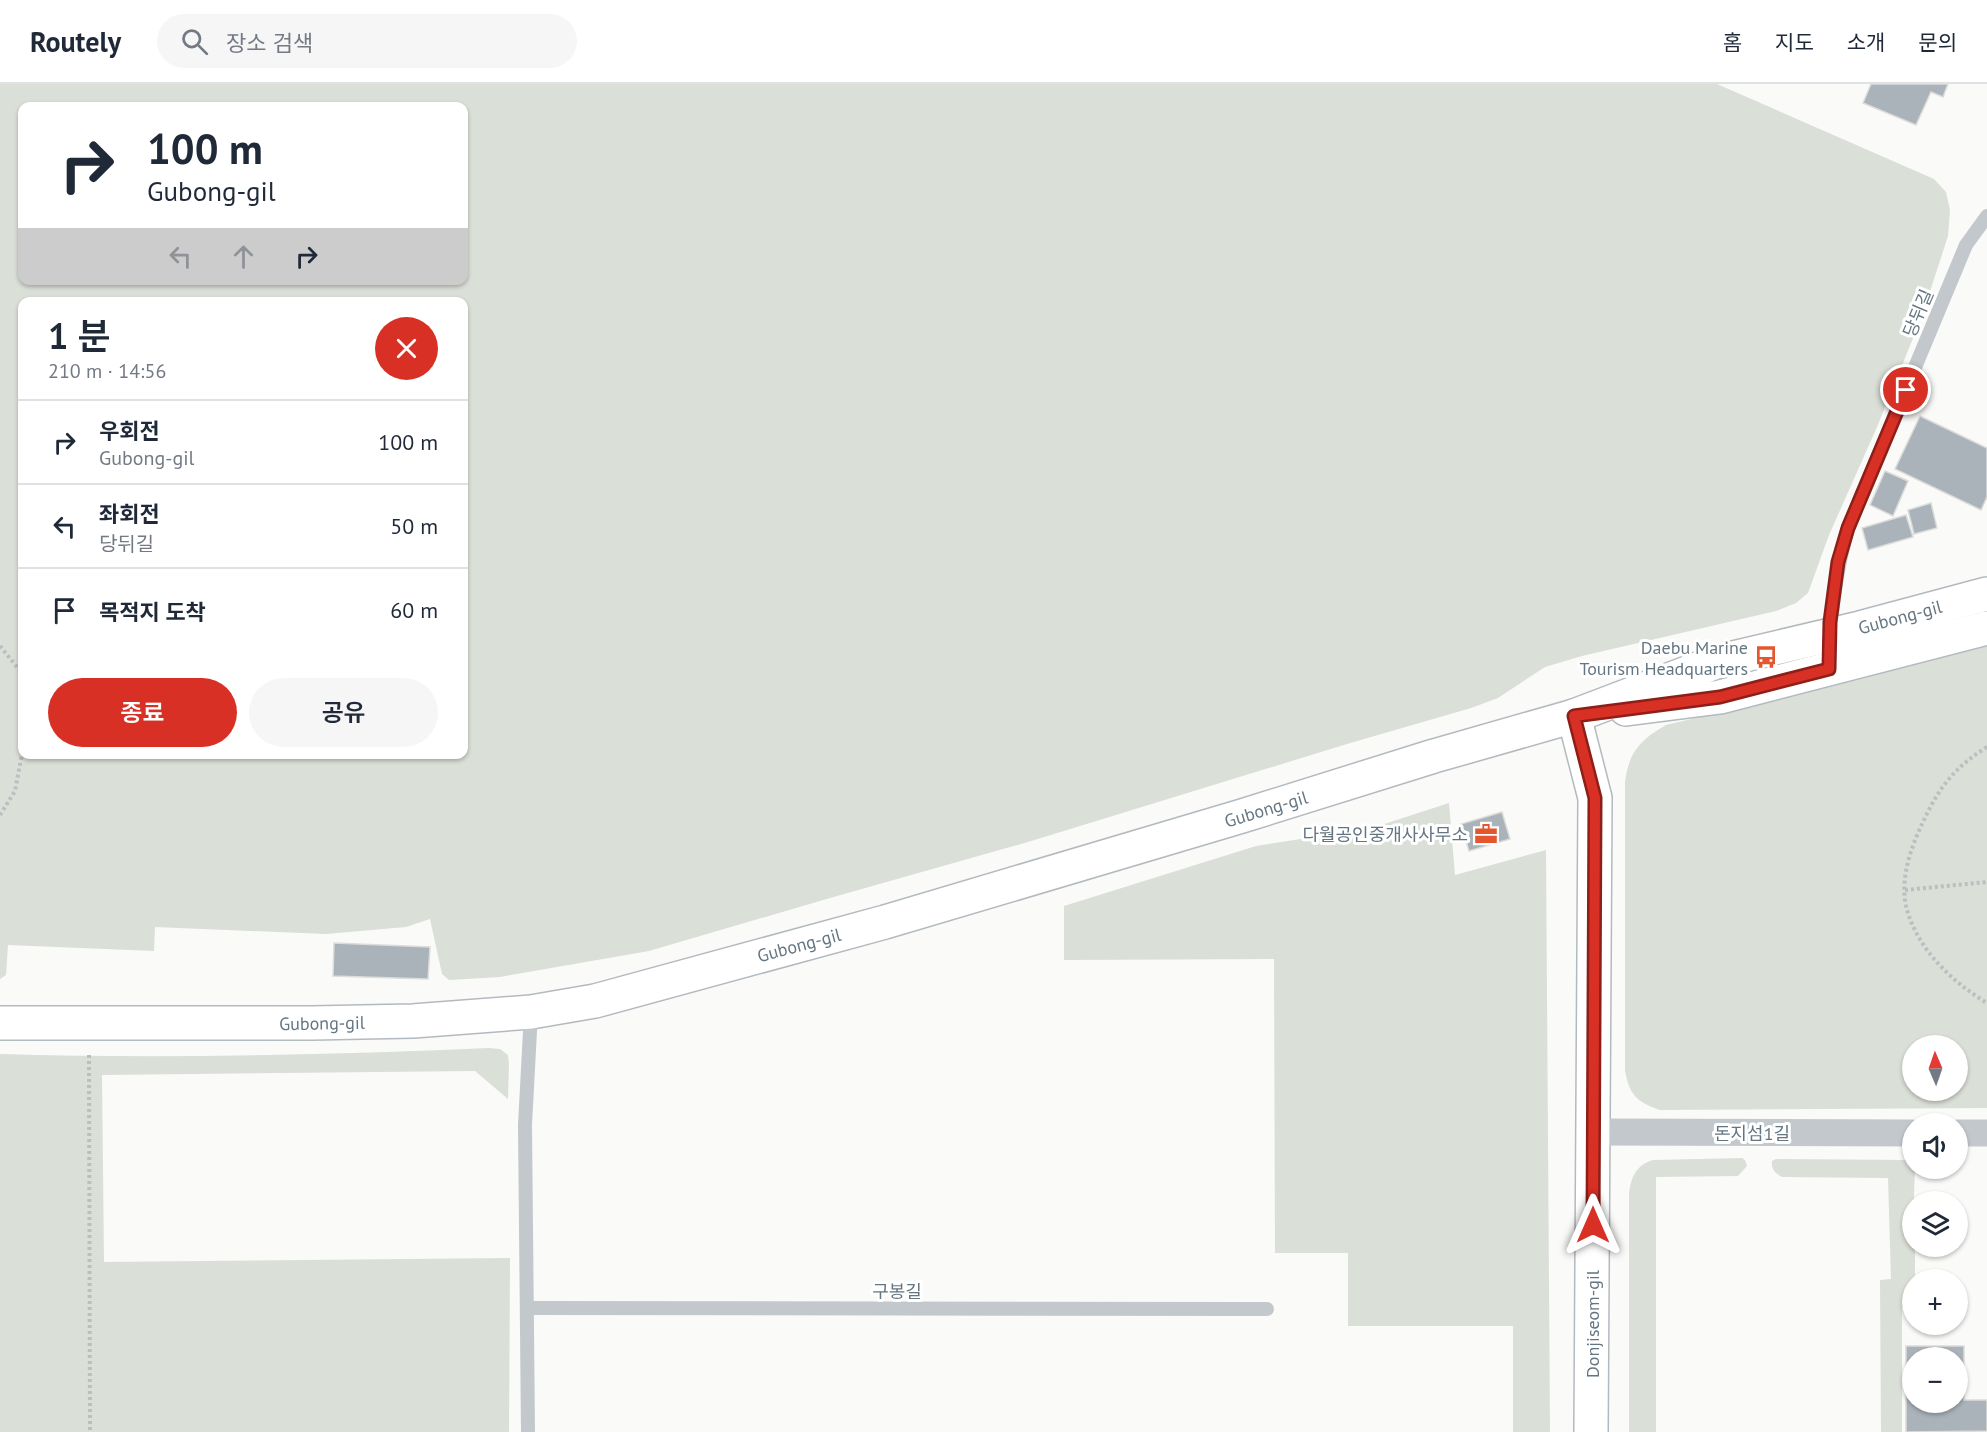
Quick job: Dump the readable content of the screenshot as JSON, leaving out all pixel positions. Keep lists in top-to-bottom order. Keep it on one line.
{"streets":{"street":["Gubong-gil","돈지섬1길","Donjiseom-gil"],"lane":["당뒤길","구봉길"]},"crossings":[["당뒤길","Gubong-gil"],["Gubong-gil","Donjiseom-gil"],["돈지섬1길","Donjiseom-gil"]],"places":{"bus stop":["Daebu Marine Tourism Headquarters"],"office":["다월공인중개사사무소"]},"north":"top","page":{"header":"Routely","search":"장소 검색","nav":["홈","지도","소개","문의"],"turn":["100 m","Gubong-gil"],"heading":["1 분","210 m · 14:56"],"list":[{"name":"우회전","note":"Gubong-gil","value":"100 m"},{"name":"좌회전","note":"당뒤길","value":"50 m"},{"name":"목적지 도착","value":"60 m"}],"buttons":["종료","공유"],"map_buttons":["+","−"]}}
